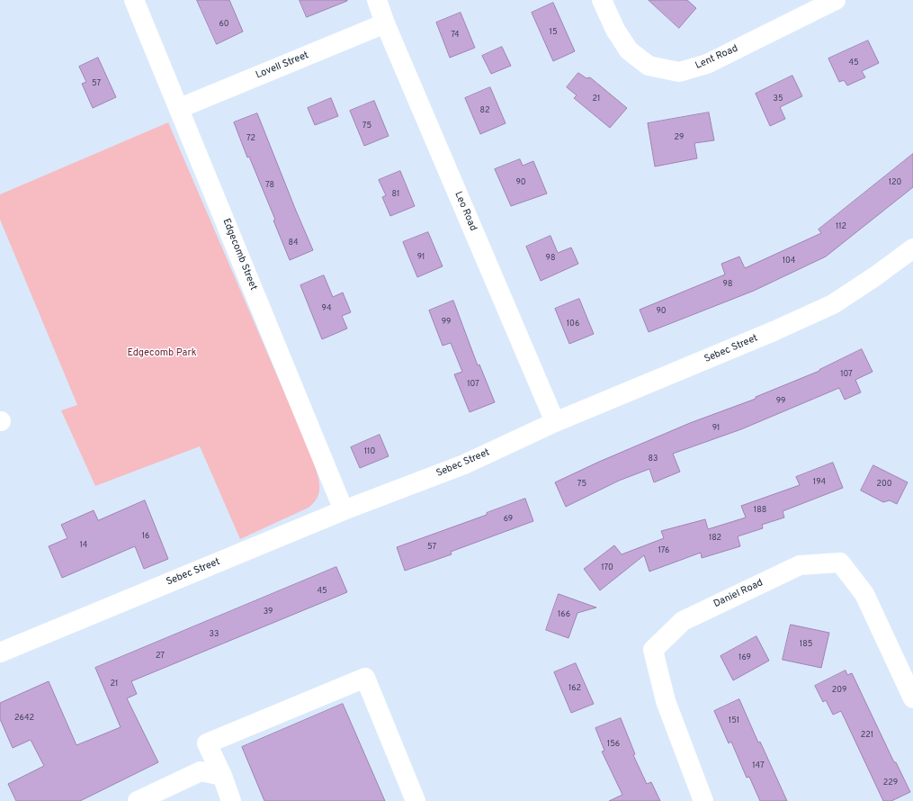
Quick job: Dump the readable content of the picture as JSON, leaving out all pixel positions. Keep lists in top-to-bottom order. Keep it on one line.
{"streets":{"street":["Lent Road","Lovell Street","Leo Road","Edgecomb Street","Sebec Street","Daniel Road"]},"crossings":[["Lovell Street","Leo Road"],["Lovell Street","Edgecomb Street"],["Leo Road","Sebec Street"],["Edgecomb Street","Sebec Street"]],"parks":["Edgecomb Park"],"house_numbers":["60","15","74","45","57","21","35","82","75","29","72","90","120","78","81","112","84","91","98","104","98","94","90","99","106","107","107","99","91","110","83","194","75","200","188","69","16","182","14","57","176","170","45","39","166","33","185","27","169","21","162","209","2642","151","221","156","147","229"]}
